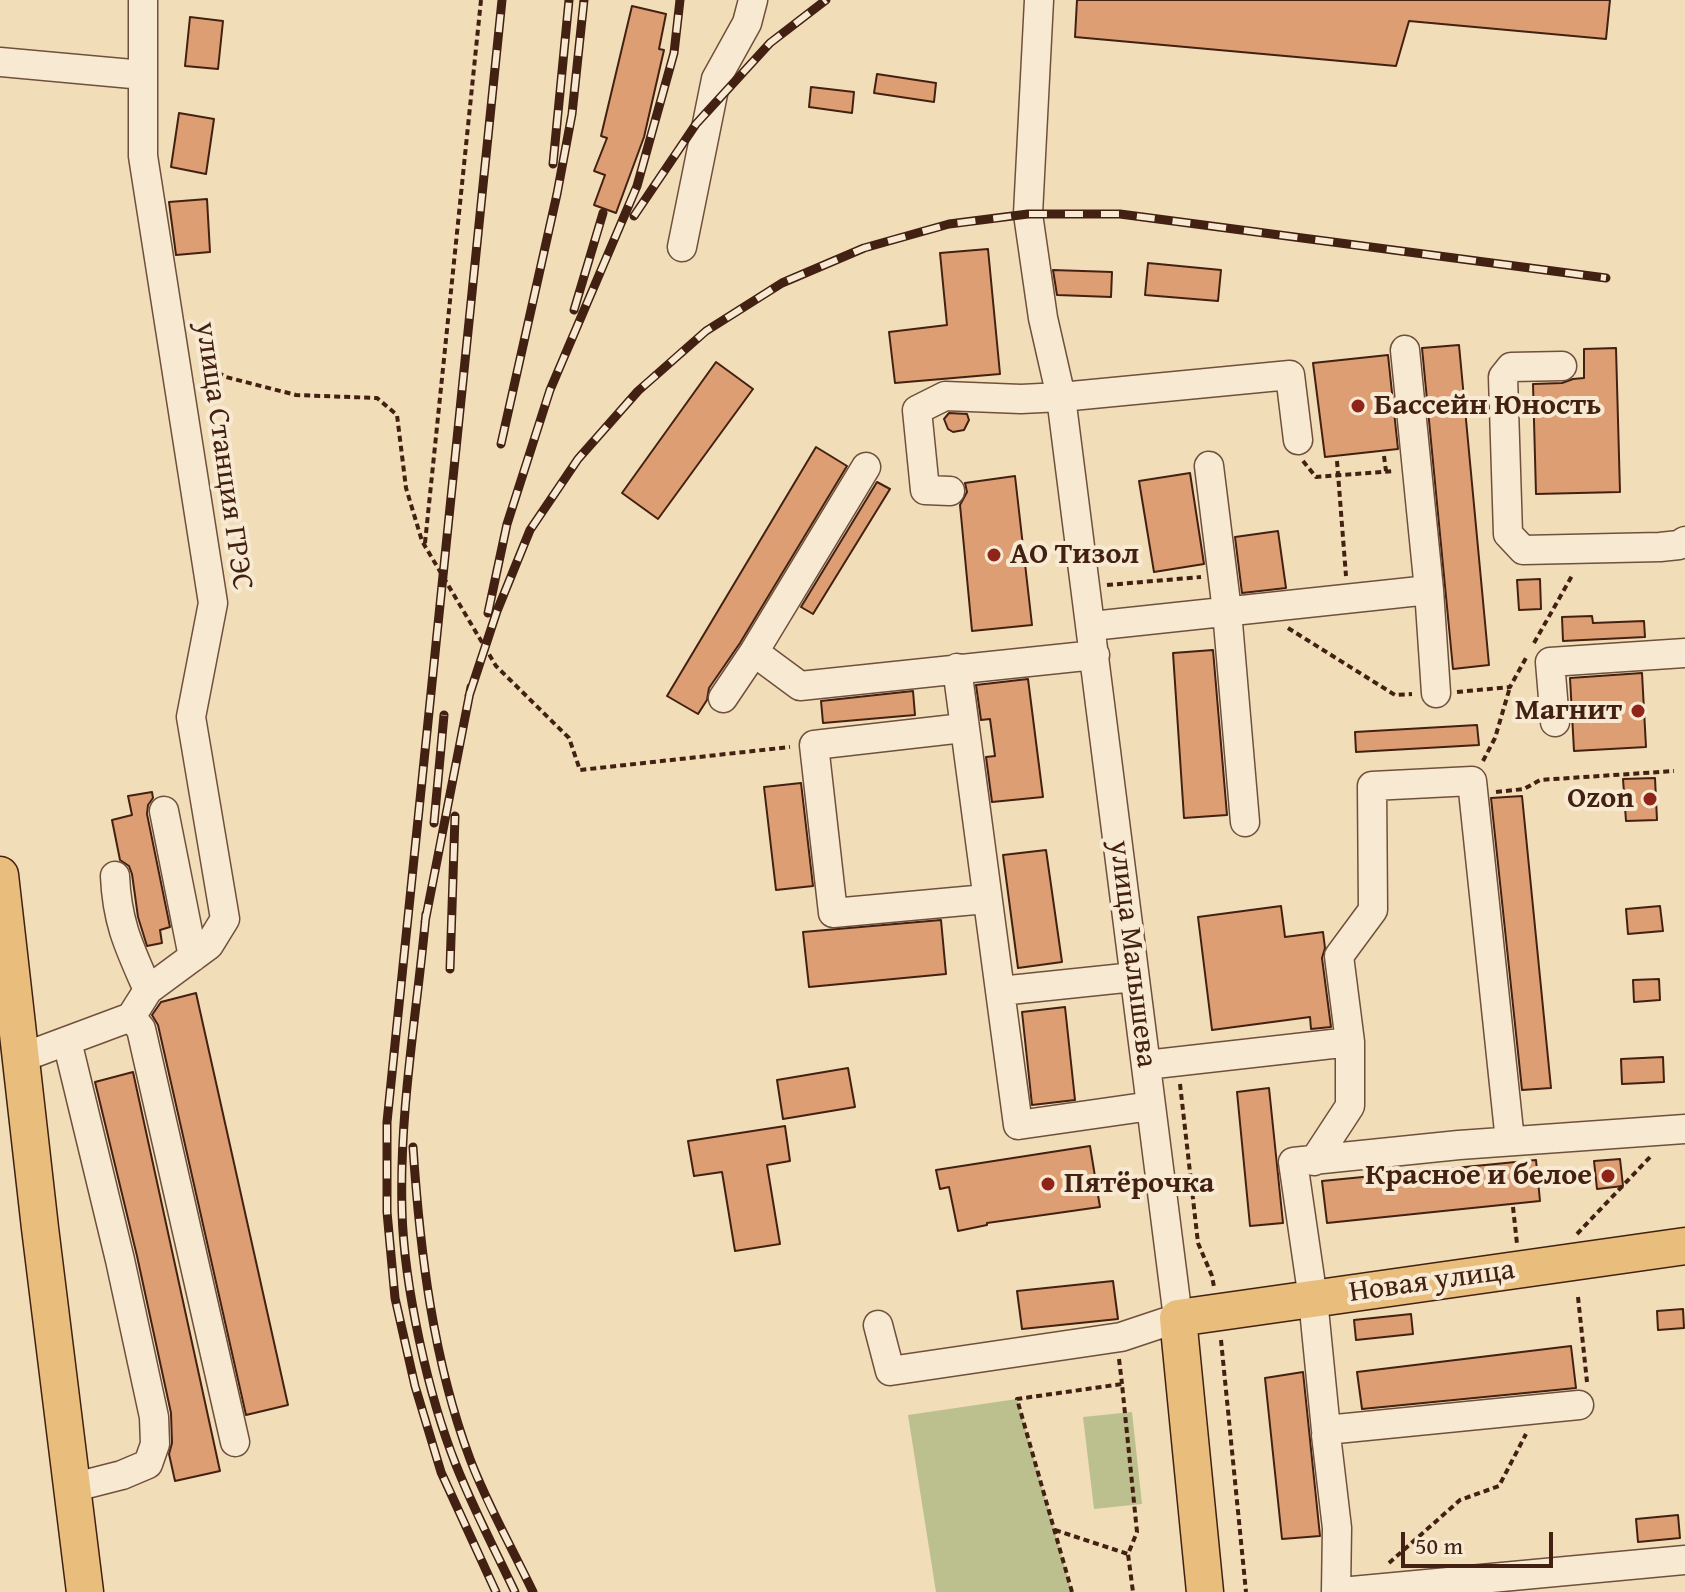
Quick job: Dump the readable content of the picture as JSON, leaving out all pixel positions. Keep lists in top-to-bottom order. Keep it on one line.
{"streets":{"main road":["улица Малышева","Новая улица"],"street":["улица Станция ГРЭС"]},"crossings":[["улица Малышева","Новая улица"]],"places":["Бассейн Юность","АО Тизол","Магнит","Ozon","Красное и белое","Пятёрочка"],"scale_bar":"50 m"}
